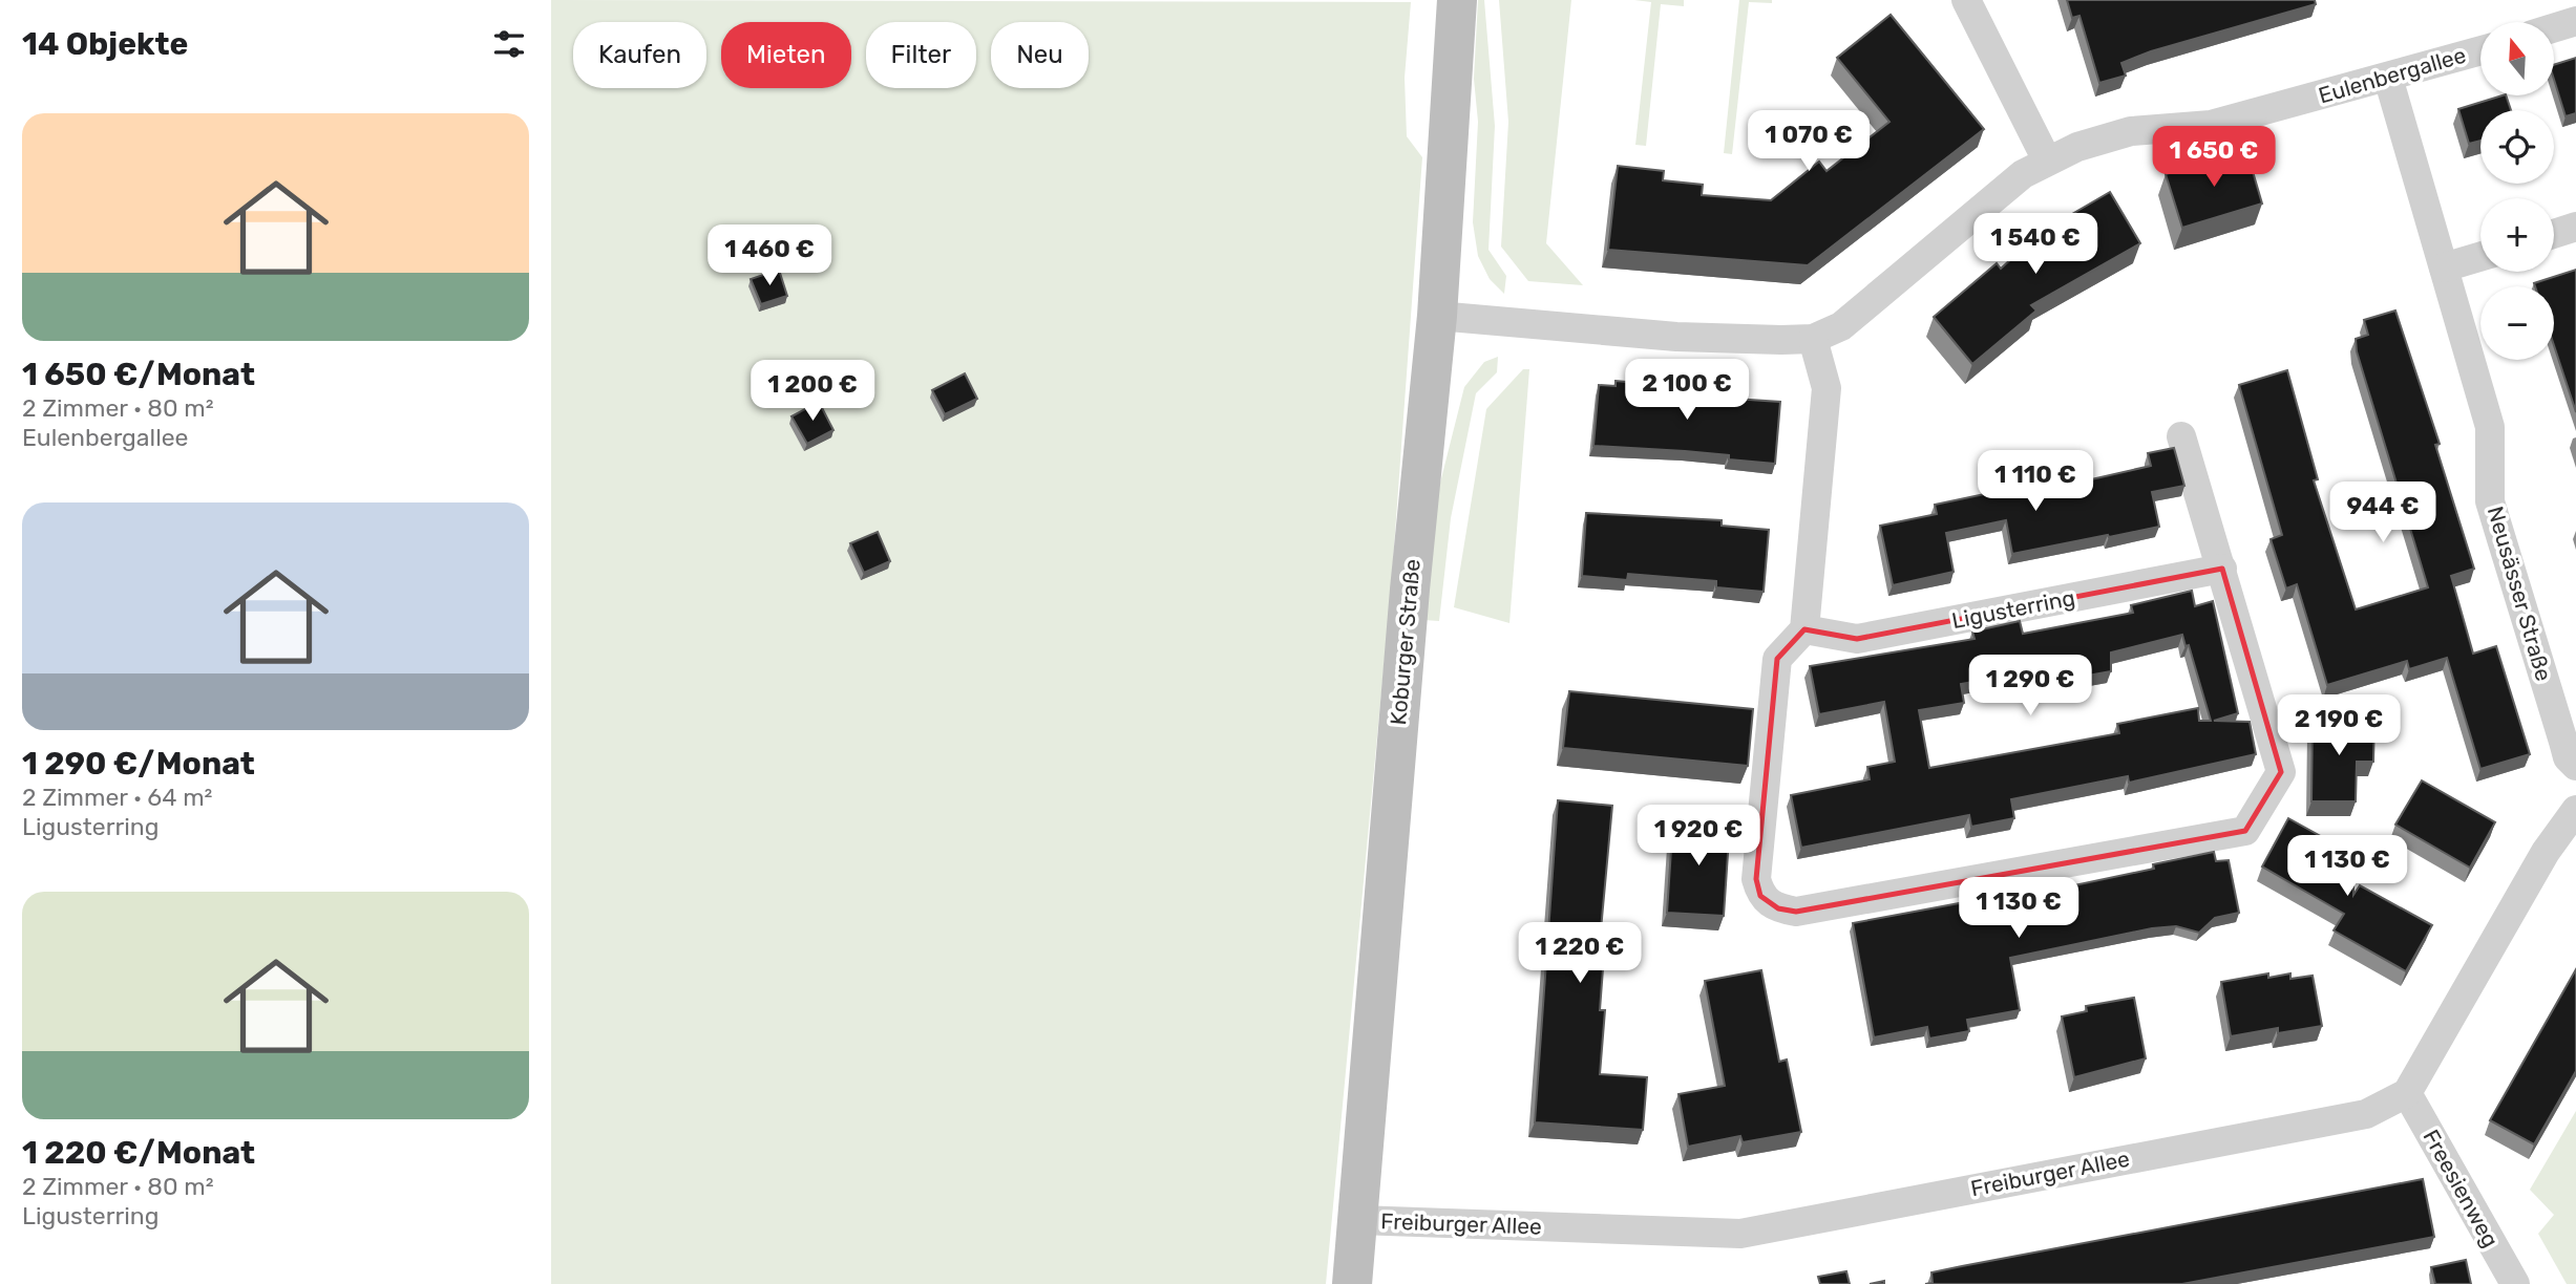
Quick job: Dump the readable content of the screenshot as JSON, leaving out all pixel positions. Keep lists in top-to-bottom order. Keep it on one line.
{"streets":{"main road":["Koburger Straße"],"street":["Eulenbergallee","Neusässer Straße","Ligusterring","Freiburger Allee","Freesienweg"]},"crossings":[["Eulenbergallee","Neusässer Straße"],["Eulenbergallee","Koburger Straße"],["Koburger Straße","Freiburger Allee"],["Freiburger Allee","Freesienweg"]],"north":"top","page":{"heading":"14 Objekte","map_buttons":["+","−"],"chip":["Kaufen","Mieten","Filter","Neu"],"list":[{"name":"1 650 €/Monat","note":"2 Zimmer · 80 m² · Eulenbergallee"},{"name":"1 290 €/Monat","note":"2 Zimmer · 64 m² · Ligusterring"},{"name":"1 220 €/Monat","note":"2 Zimmer · 80 m² · Ligusterring"}],"price":["1 070 €","1 650 €","1 540 €","1 460 €","2 100 €","1 200 €","1 110 €","944 €","1 290 €","2 190 €","1 920 €","1 130 €","1 130 €","1 220 €"]}}
